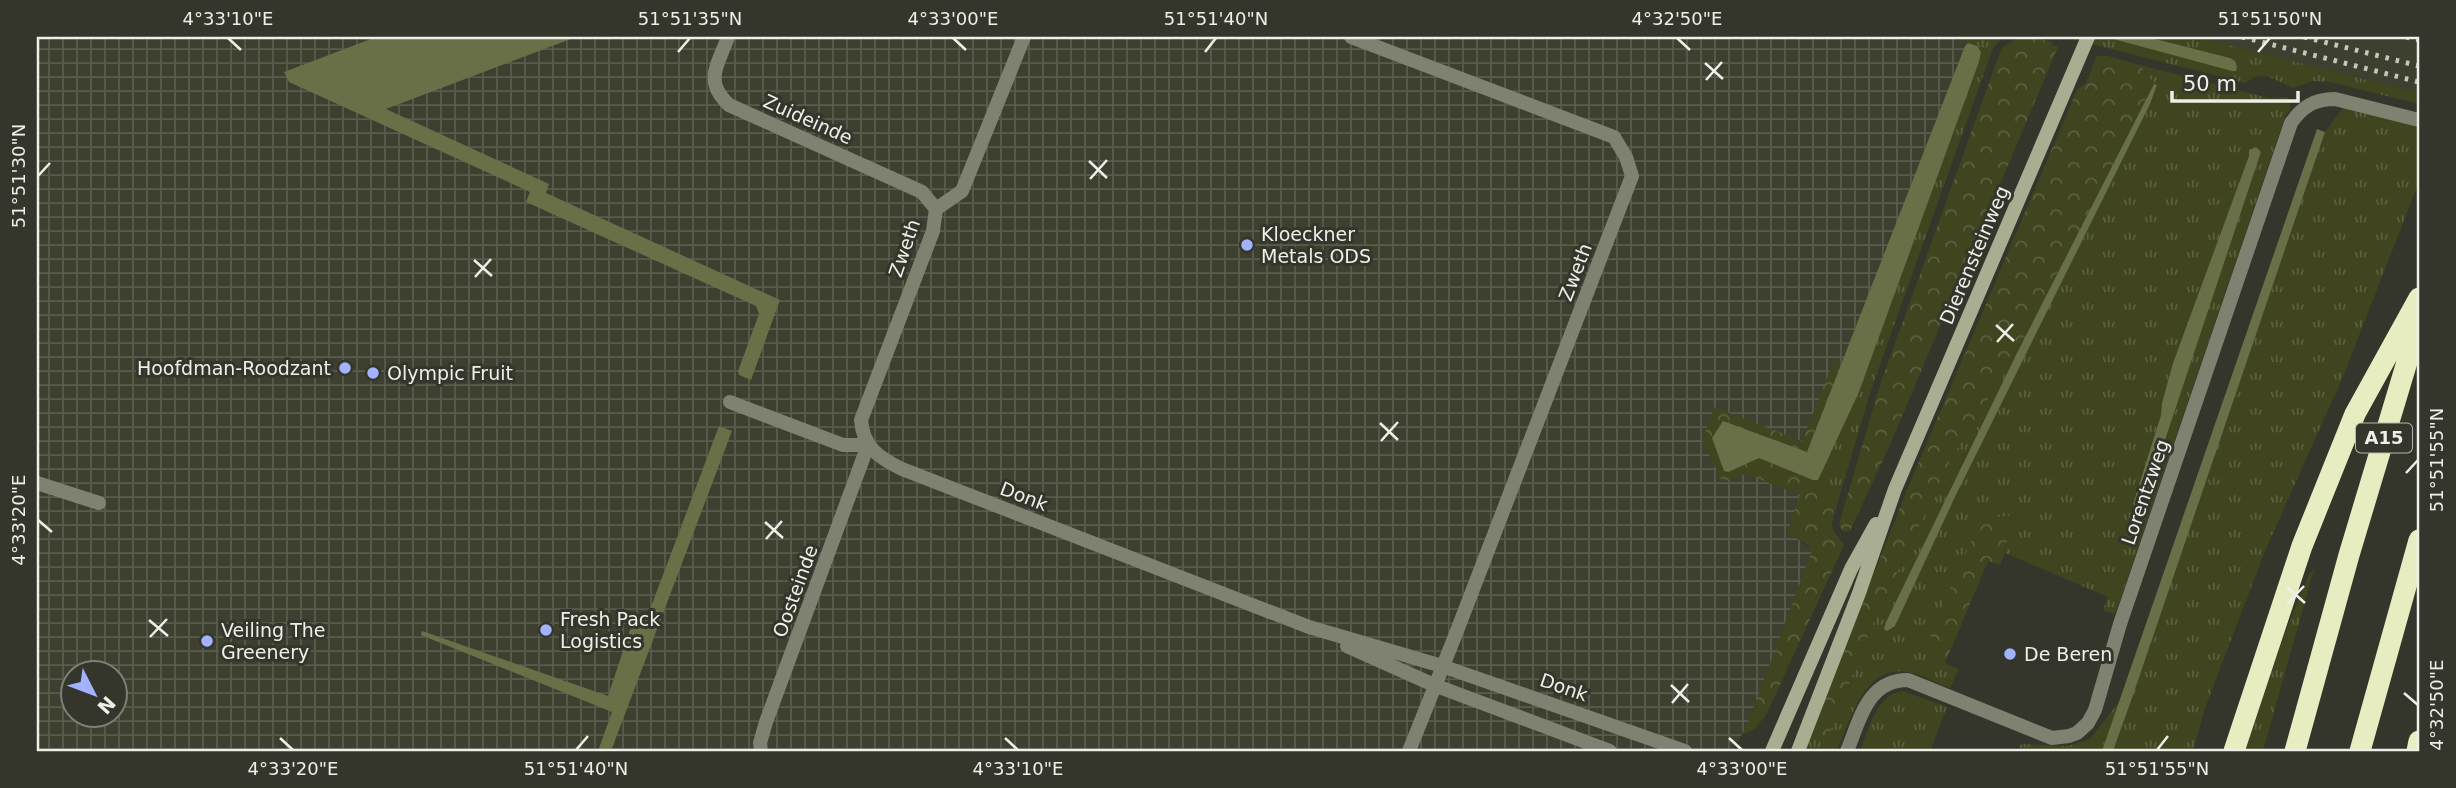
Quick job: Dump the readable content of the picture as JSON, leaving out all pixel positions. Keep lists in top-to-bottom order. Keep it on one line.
{"streets":{"highway":["A15"],"main road":["Dierensteinweg"],"street":["Zuideinde","Zweth","Lorentzweg","Donk","Oosteinde"]},"crossings":[["Zuideinde","Zweth"],["Zweth","Donk"],["Zweth","Oosteinde"],["Donk","Oosteinde"]],"places":["Kloeckner Metals ODS","Hoofdman-Roodzant","Olympic Fruit","Fresh Pack Logistics","Veiling The Greenery","De Beren"],"scale_bar":"50 m","north":"bottom right","coordinates":["4°33'10\"E","51°51'35\"N","4°33'00\"E","51°51'40\"N","4°32'50\"E","51°51'50\"N","51°51'30\"N","51°51'55\"N","4°33'20\"E"]}
